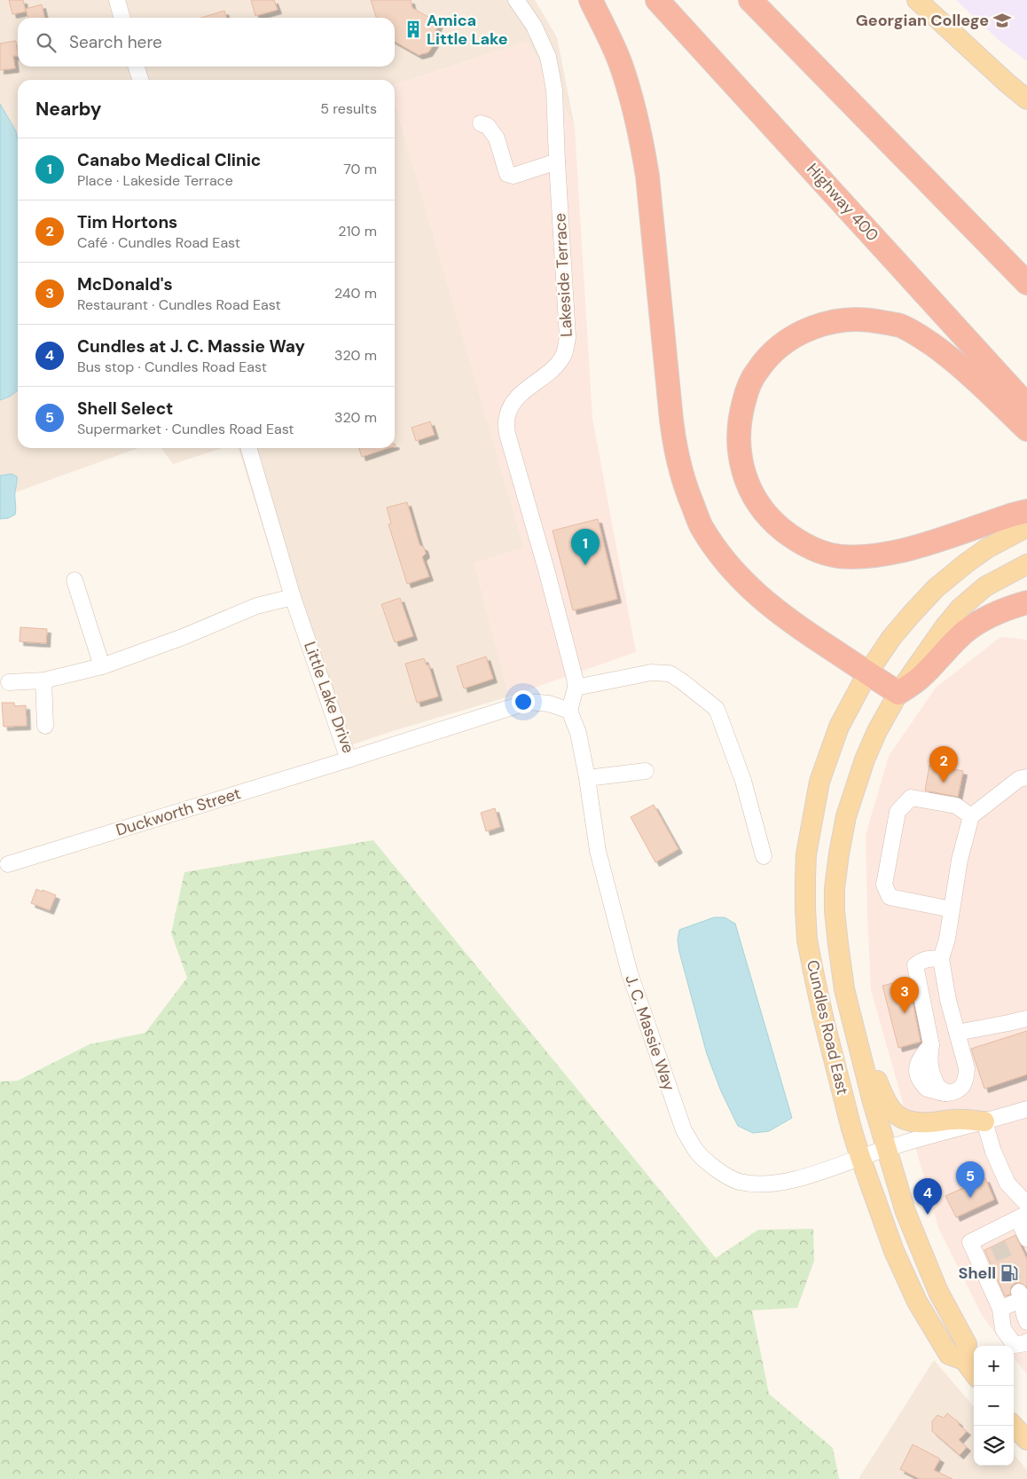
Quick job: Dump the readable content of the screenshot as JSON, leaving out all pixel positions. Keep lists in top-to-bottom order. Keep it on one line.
{"streets":{"highway":["Highway 400"],"main road":["Cundles Road East"],"street":["Lakeside Terrace","Little Lake Drive","Duckworth Street","J. C. Massie Way"]},"crossings":[["Lakeside Terrace","Little Lake Drive"],["Lakeside Terrace","J. C. Massie Way"],["Little Lake Drive","Duckworth Street"],["Little Lake Drive","J. C. Massie Way"],["Cundles Road East","J. C. Massie Way"]],"places":{"school or university":["Georgian College"],"building":["Amica Little Lake"],"fuel station":["Shell"]},"page":{"search":"Search here","heading":["Nearby","5 results"],"list":[{"mark":"1","name":"Canabo Medical Clinic","note":"Place · Lakeside Terrace","value":"70 m"},{"mark":"2","name":"Tim Hortons","note":"Café · Cundles Road East","value":"210 m"},{"mark":"3","name":"McDonald's","note":"Restaurant · Cundles Road East","value":"240 m"},{"mark":"4","name":"Cundles at J. C. Massie Way","note":"Bus stop · Cundles Road East","value":"320 m"},{"mark":"5","name":"Shell Select","note":"Supermarket · Cundles Road East","value":"320 m"}],"pins":["1","2","3","5","4"],"map_buttons":["+","−"]}}
